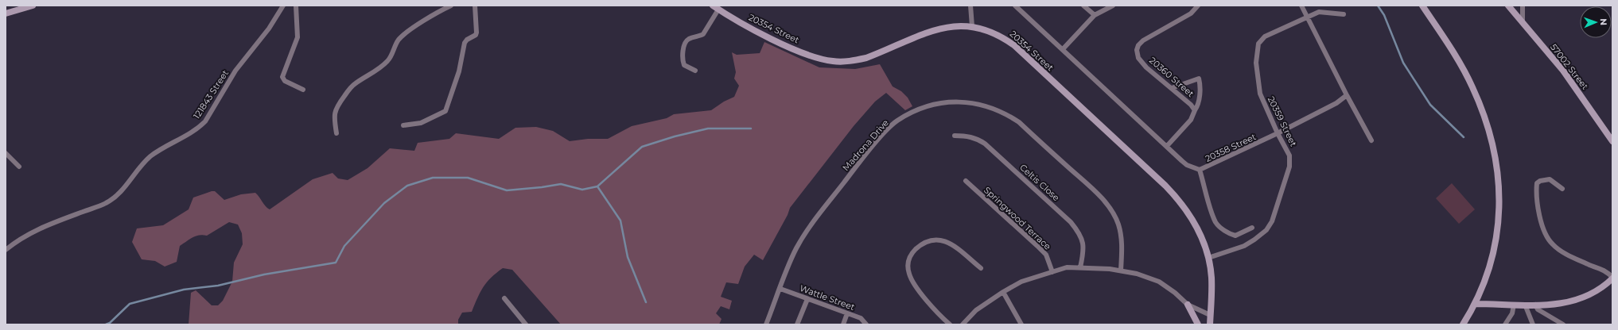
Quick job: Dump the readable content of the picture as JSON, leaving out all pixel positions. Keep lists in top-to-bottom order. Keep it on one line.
{"streets":{"street":["20354 Street","57002 Street","20360 Street","121843 Street","20359 Street","Madrona Drive","20358 Street","Celtis Close","Springwood Terrace","Wattle Street"]},"crossings":[["20354 Street","20359 Street"],["20360 Street","20358 Street"],["20359 Street","20358 Street"],["Madrona Drive","Wattle Street"]],"north":"right"}
